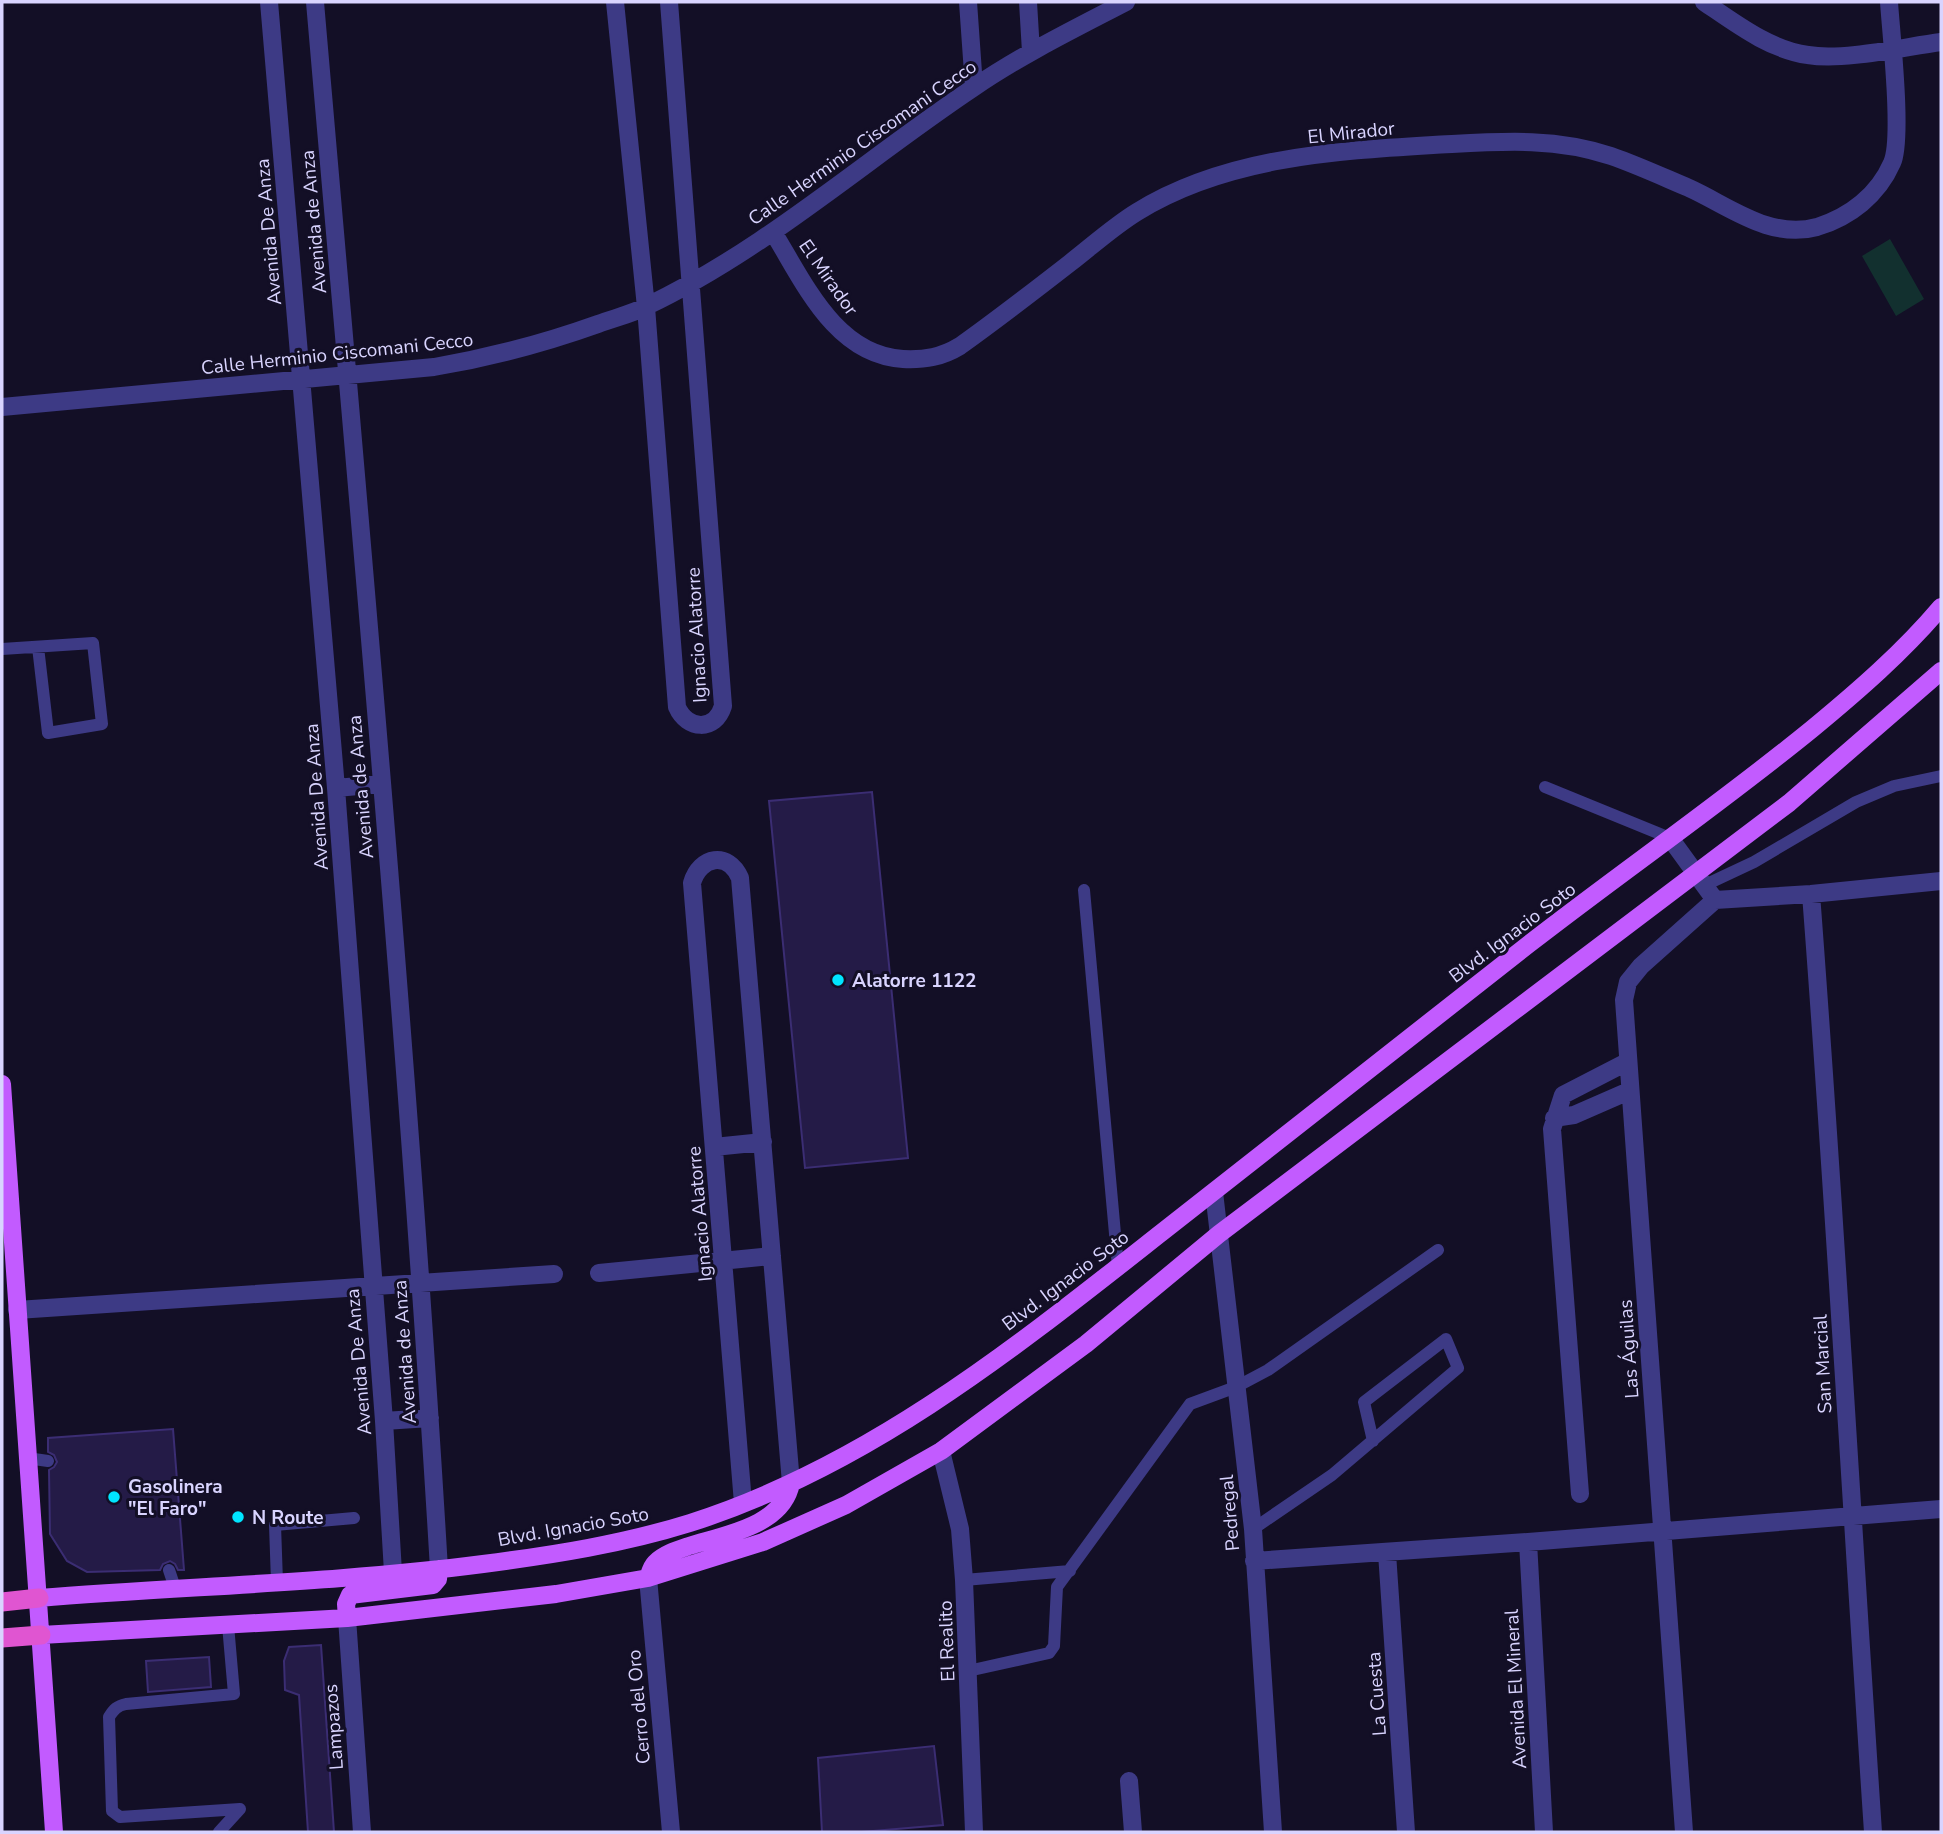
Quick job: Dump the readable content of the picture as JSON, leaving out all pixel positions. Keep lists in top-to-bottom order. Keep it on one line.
{"streets":{"main road":["Blvd. Ignacio Soto"],"street":["El Mirador","Calle Herminio Ciscomani Cecco","Avenida de Anza","Avenida De Anza","Ignacio Alatorre","Las Águilas","San Marcial","Pedregal","El Realito","Avenida El Mineral","La Cuesta","Cerro del Oro","Lampazos"]},"crossings":[["El Mirador","Calle Herminio Ciscomani Cecco"],["Calle Herminio Ciscomani Cecco","Avenida de Anza"],["Calle Herminio Ciscomani Cecco","Avenida De Anza"],["Calle Herminio Ciscomani Cecco","Ignacio Alatorre"],["Avenida de Anza","Blvd. Ignacio Soto"],["Avenida De Anza","Blvd. Ignacio Soto"],["Ignacio Alatorre","Blvd. Ignacio Soto"],["Blvd. Ignacio Soto","Pedregal"]],"places":["Alatorre 1122","Gasolinera \"El Faro\"","N Route"]}
